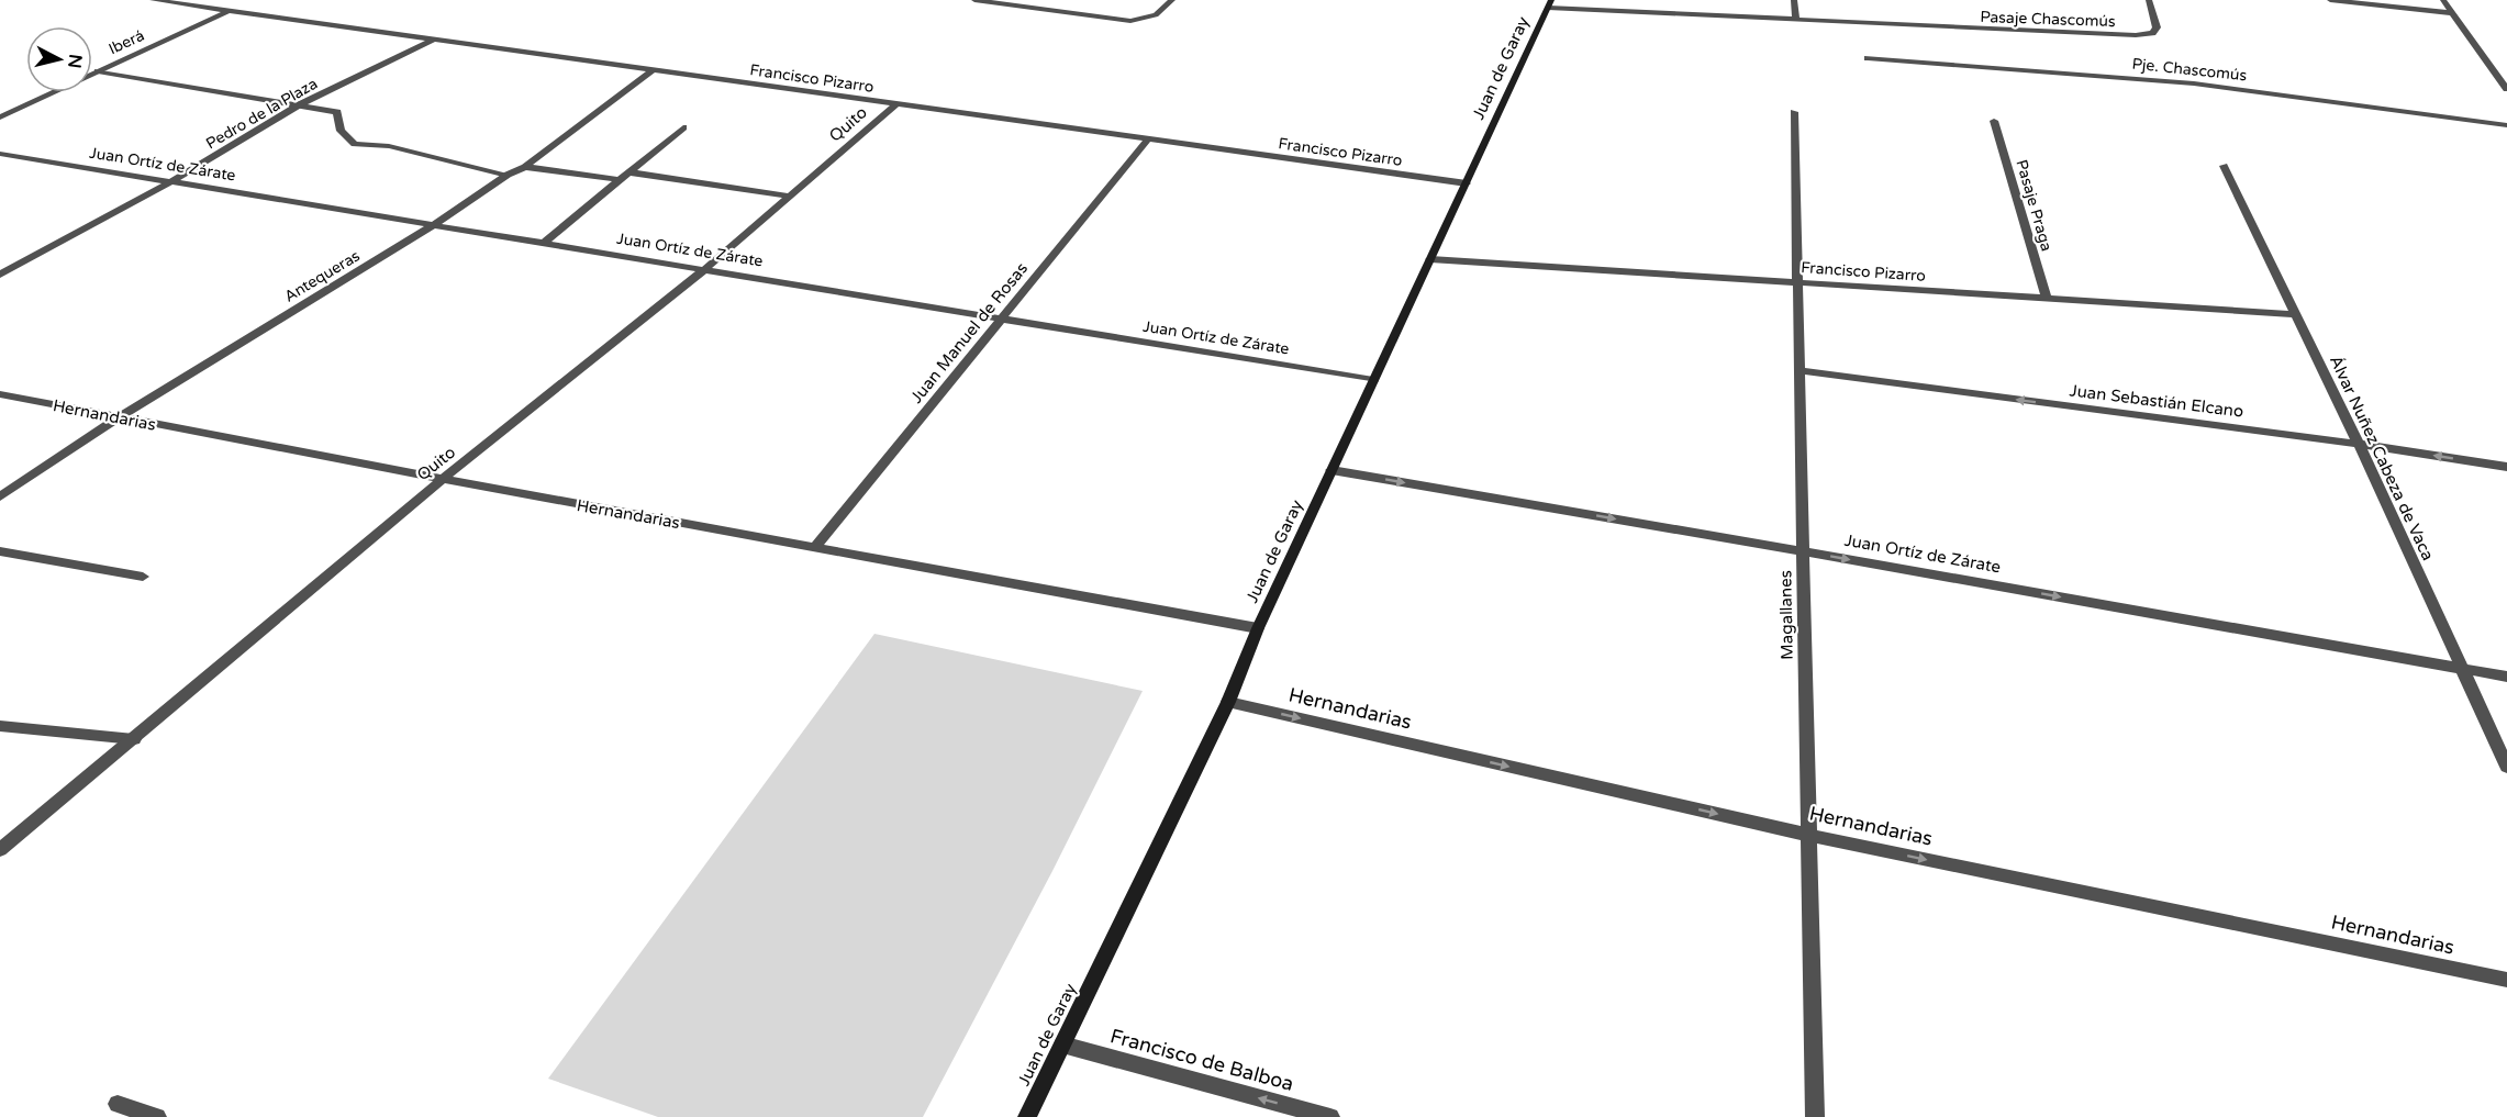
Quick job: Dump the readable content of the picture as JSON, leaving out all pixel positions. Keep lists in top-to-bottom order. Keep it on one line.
{"streets":{"street":["Pasaje Chascomús","Iberá","Juan de Garay","Pje. Chascomús","Francisco Pizarro","Pedro de la Plaza","Quito","Juan Ortíz de Zárate","Pasaje Praga","Antequeras","Juan Manuel de Rosas","Juan Sebastián Elcano","Hernandarias","Álvar Nuñez Cabeza de Vaca","Magallanes","Francisco de Balboa"]},"crossings":[["Pasaje Chascomús","Juan de Garay"],["Iberá","Francisco Pizarro"],["Juan de Garay","Francisco Pizarro"],["Juan de Garay","Juan Ortíz de Zárate"],["Juan de Garay","Hernandarias"],["Juan de Garay","Francisco de Balboa"],["Francisco Pizarro","Pedro de la Plaza"],["Francisco Pizarro","Quito"],["Francisco Pizarro","Pasaje Praga"],["Francisco Pizarro","Antequeras"],["Francisco Pizarro","Juan Manuel de Rosas"],["Francisco Pizarro","Álvar Nuñez Cabeza de Vaca"],["Francisco Pizarro","Magallanes"],["Pedro de la Plaza","Juan Ortíz de Zárate"],["Quito","Juan Ortíz de Zárate"],["Quito","Hernandarias"],["Juan Ortíz de Zárate","Antequeras"],["Juan Ortíz de Zárate","Juan Manuel de Rosas"],["Juan Ortíz de Zárate","Álvar Nuñez Cabeza de Vaca"],["Juan Ortíz de Zárate","Magallanes"],["Antequeras","Hernandarias"],["Juan Manuel de Rosas","Hernandarias"],["Juan Sebastián Elcano","Álvar Nuñez Cabeza de Vaca"],["Juan Sebastián Elcano","Magallanes"],["Hernandarias","Magallanes"]],"one_way":["Juan Ortíz de Zárate","Juan Sebastián Elcano","Hernandarias","Francisco de Balboa"],"north":"right"}
